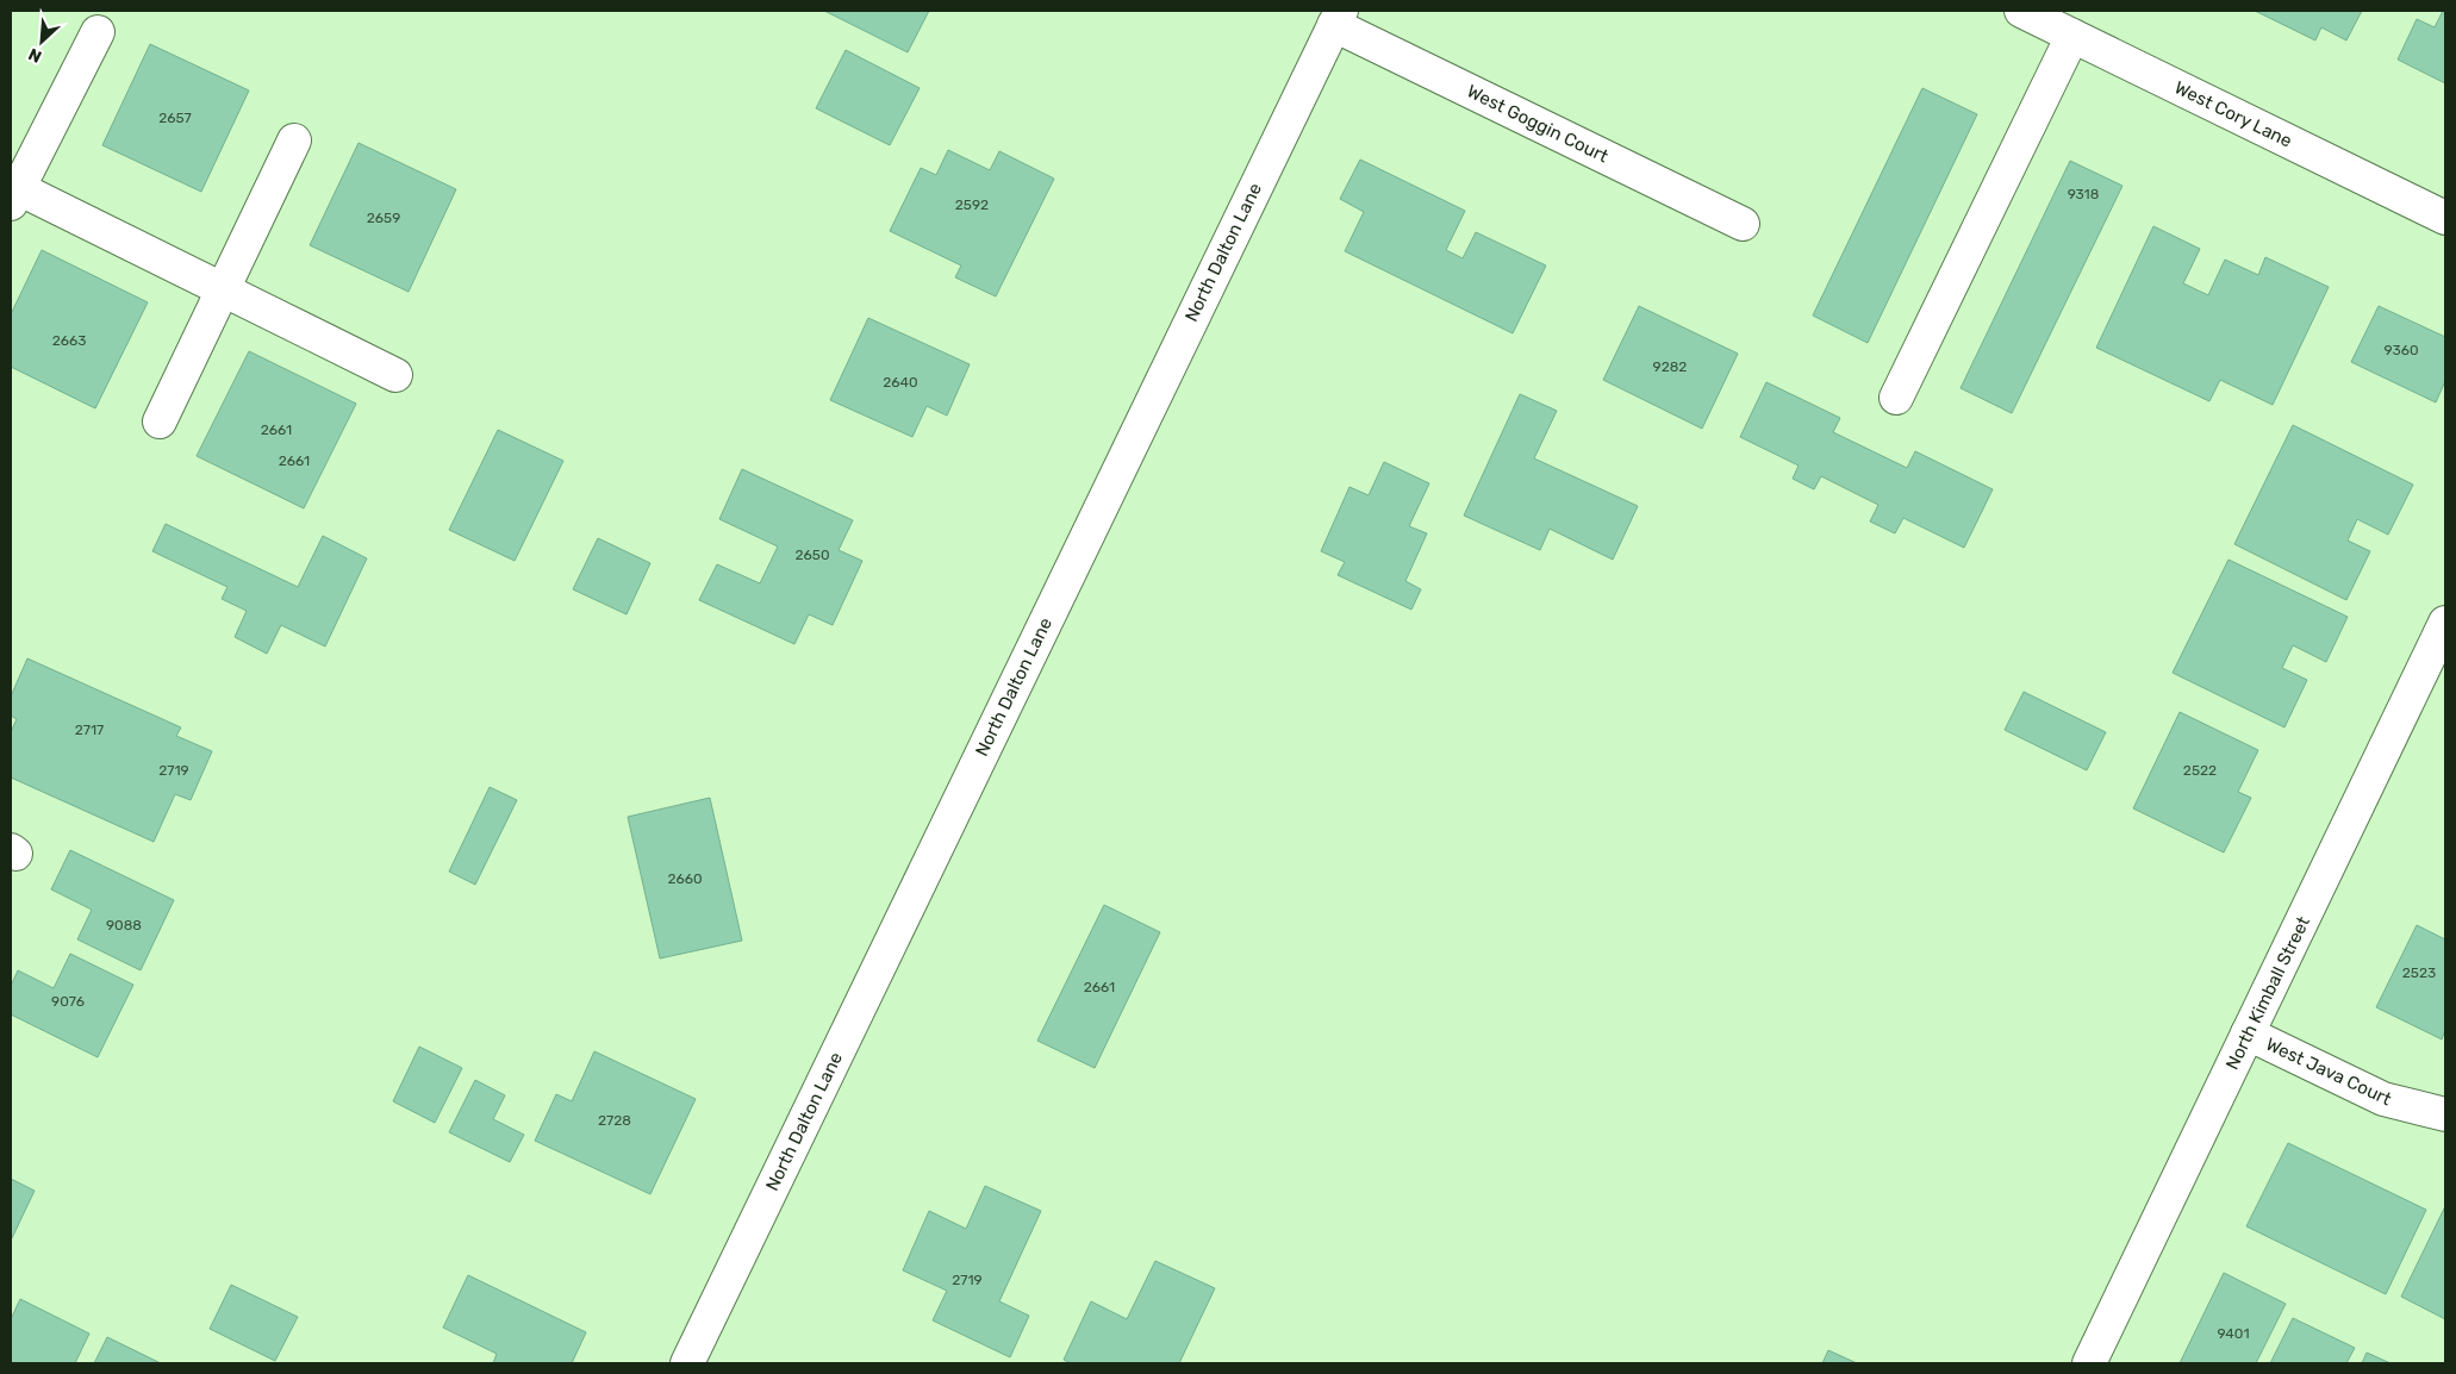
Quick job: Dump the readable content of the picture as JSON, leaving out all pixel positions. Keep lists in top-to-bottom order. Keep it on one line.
{"streets":{"street":["West Cory Lane","West Goggin Court","North Dalton Lane","North Kimball Street","West Java Court"]},"crossings":[["West Goggin Court","North Dalton Lane"],["North Kimball Street","West Java Court"]],"house_numbers":["2657","9318","2592","2659","2663","9360","9282","2640","2661","2661","2650","2717","2719","2522","2660","9088","2523","2661","9076","2728","2719","9401"],"north":"bottom left"}
